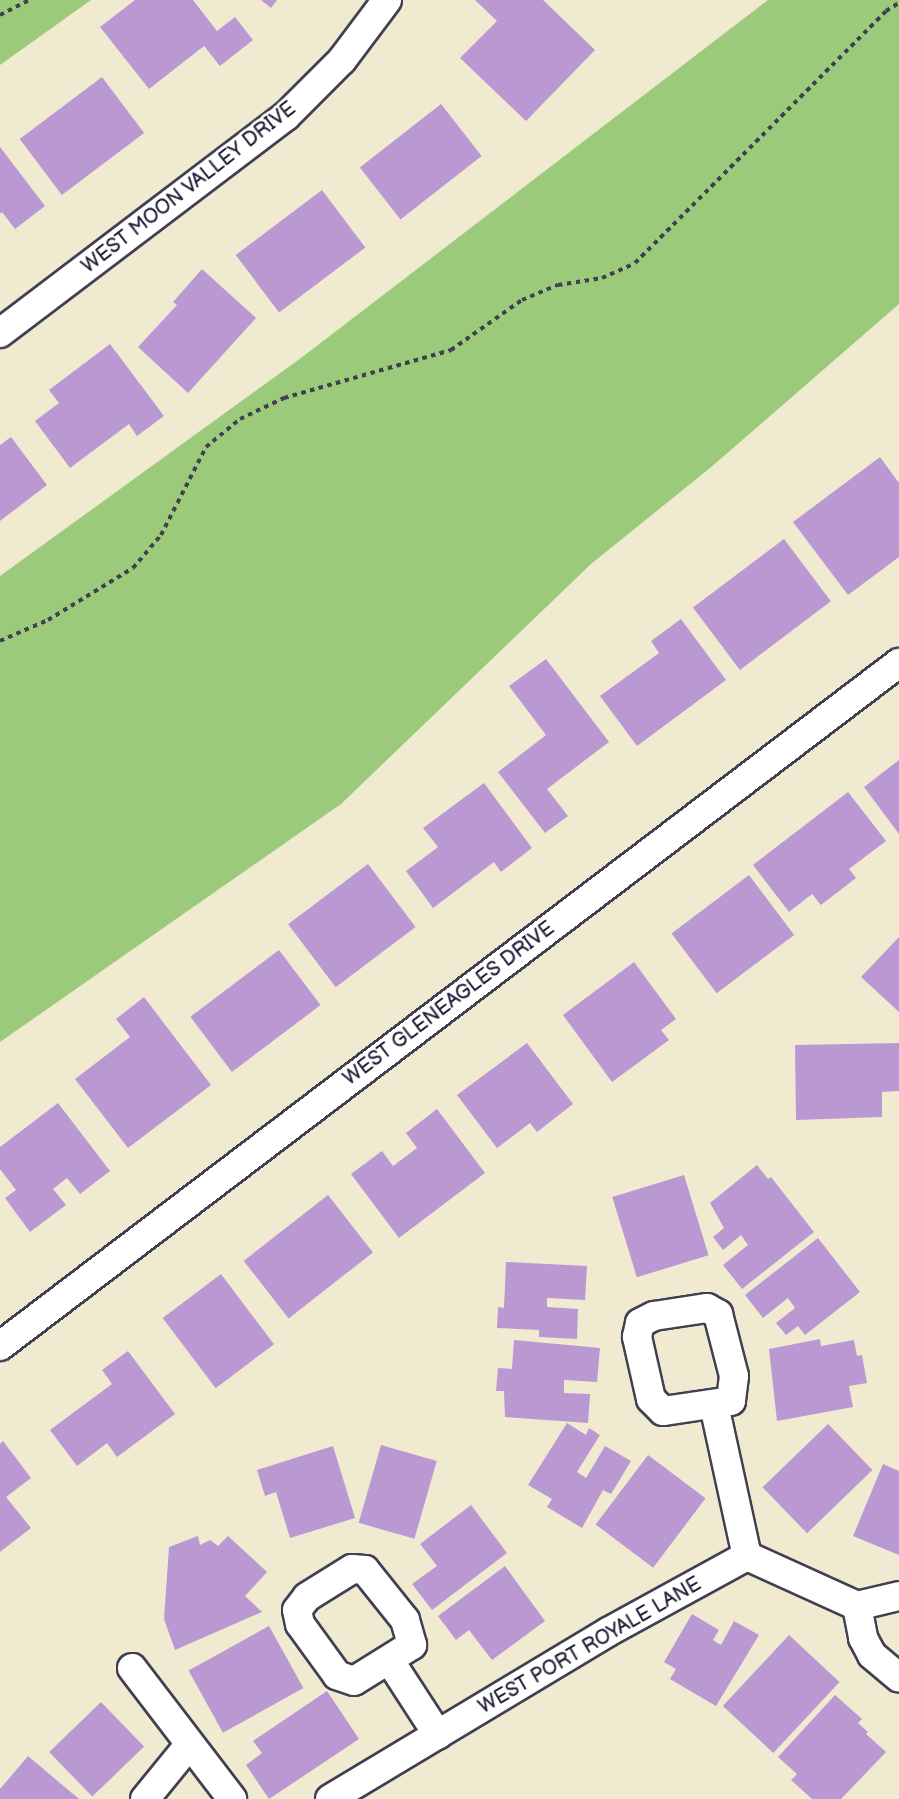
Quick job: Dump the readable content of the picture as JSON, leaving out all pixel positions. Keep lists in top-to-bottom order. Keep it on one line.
{"streets":{"street":["WEST MOON VALLEY DRIVE","WEST GLENEAGLES DRIVE","WEST PORT ROYALE LANE"]}}
